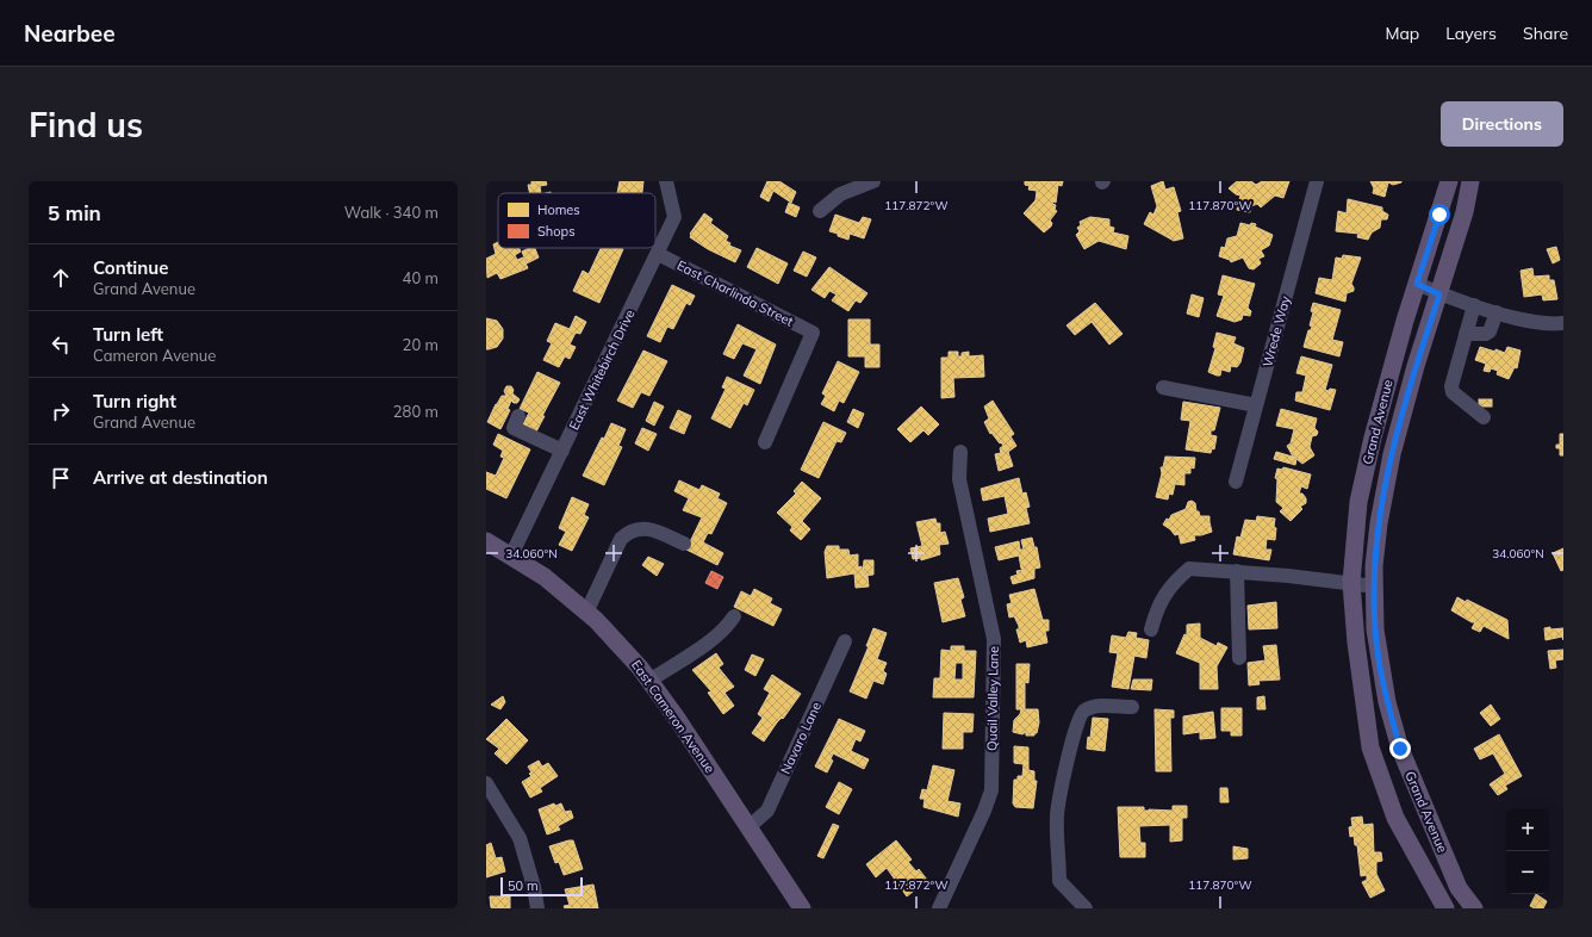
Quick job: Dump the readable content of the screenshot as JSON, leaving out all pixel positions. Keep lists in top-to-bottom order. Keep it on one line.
{"streets":{"main road":["Grand Avenue","East Cameron Avenue"],"street":["East Charlinda Street","Wrede Way","East Whitebirch Drive","Quail Valley Lane","Navaro Lane"]},"crossings":[["East Charlinda Street","East Whitebirch Drive"],["East Whitebirch Drive","East Cameron Avenue"],["East Cameron Avenue","Navaro Lane"]],"legend":["Homes","Shops"],"scale_bar":"50 m","page":{"header":"Nearbee","nav":["Map","Layers","Share"],"buttons":"Directions","title":"Find us","heading":["5 min","Walk · 340 m"],"list":[["Continue","Grand Avenue","40 m"],["Turn left","Cameron Avenue","20 m"],["Turn right","Grand Avenue","280 m"],"Arrive at destination"],"map_buttons":["+","−"],"scale":"50 m"},"coordinates":["117.872°W","117.870°W","34.060°N"]}
